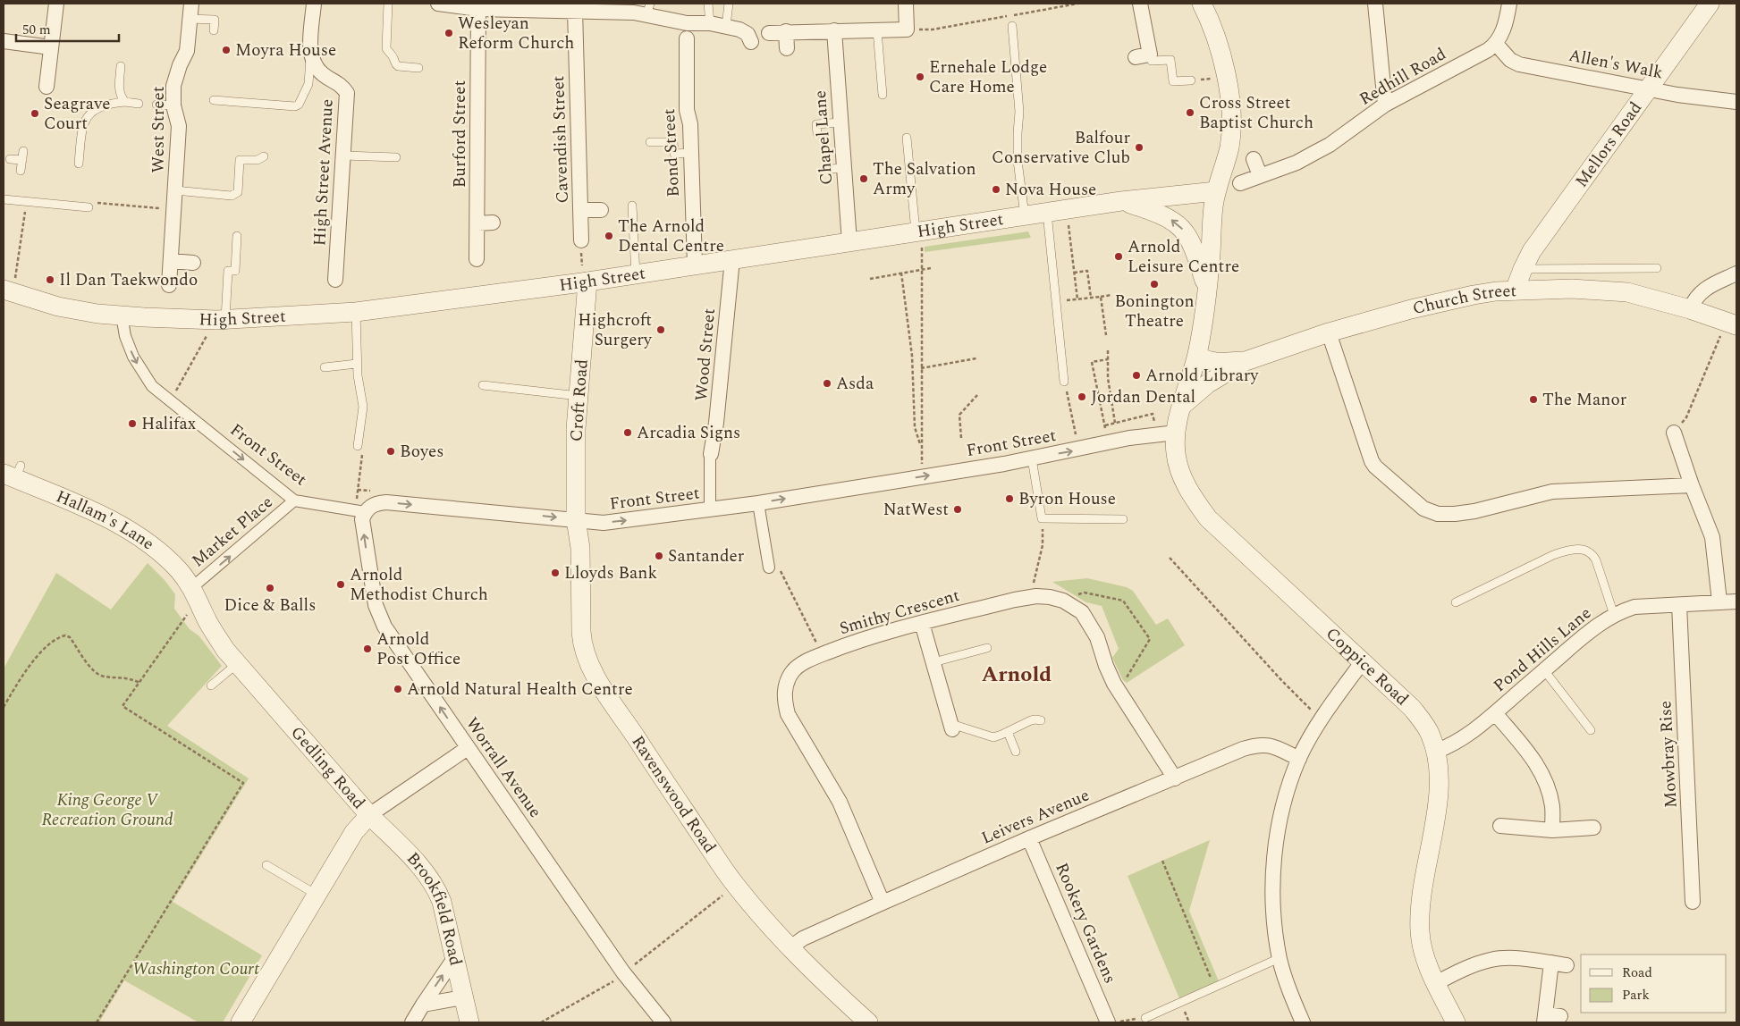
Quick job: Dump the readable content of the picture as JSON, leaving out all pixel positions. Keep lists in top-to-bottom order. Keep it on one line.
{"streets":{"street":["Allen's Walk","Redhill Road","West Street","Burford Street","Chapel Lane","Cavendish Street","Mellors Road","Bond Street","High Street Avenue","High Street","Church Street","Wood Street","Croft Road","Front Street","Hallam's Lane","Market Place","Smithy Crescent","Pond Hills Lane","Coppice Road","Mowbray Rise","Gedling Road","Worrall Avenue","Ravenswood Road","Leivers Avenue","Brookfield Road","Rookery Gardens"]},"crossings":[["Allen's Walk","Redhill Road"],["Allen's Walk","Mellors Road"],["Chapel Lane","High Street"],["Mellors Road","Church Street"],["Bond Street","High Street"],["High Street","Wood Street"],["High Street","Croft Road"],["High Street","Front Street"],["High Street","Coppice Road"],["Church Street","Coppice Road"],["Croft Road","Front Street"],["Croft Road","Ravenswood Road"],["Front Street","Market Place"],["Front Street","Coppice Road"],["Front Street","Worrall Avenue"],["Front Street","Ravenswood Road"],["Hallam's Lane","Market Place"],["Hallam's Lane","Gedling Road"],["Market Place","Gedling Road"],["Smithy Crescent","Leivers Avenue"],["Pond Hills Lane","Coppice Road"],["Pond Hills Lane","Mowbray Rise"],["Gedling Road","Brookfield Road"],["Ravenswood Road","Leivers Avenue"],["Leivers Avenue","Rookery Gardens"]],"one_way":["Front Street","Market Place","Worrall Avenue"],"districts":["Arnold"],"parks":["King George V Recreation Ground","Washington Court"],"places":["Wesleyan Reform Church","Moyra House","Ernehale Lodge Care Home","Cross Street Baptist Church","Seagrave Court","Balfour Conservative Club","The Salvation Army","Nova House","The Arnold Dental Centre","Arnold Leisure Centre","Il Dan Taekwondo","Bonington Theatre","Highcroft Surgery","Arnold Library","Asda","Jordan Dental","The Manor","Halifax","Arcadia Signs","Boyes","Byron House","NatWest","Santander","Lloyds Bank","Arnold Methodist Church","Dice & Balls","Arnold Post Office","Arnold Natural Health Centre"],"legend":["Road","Park"],"scale_bar":"50 m"}
